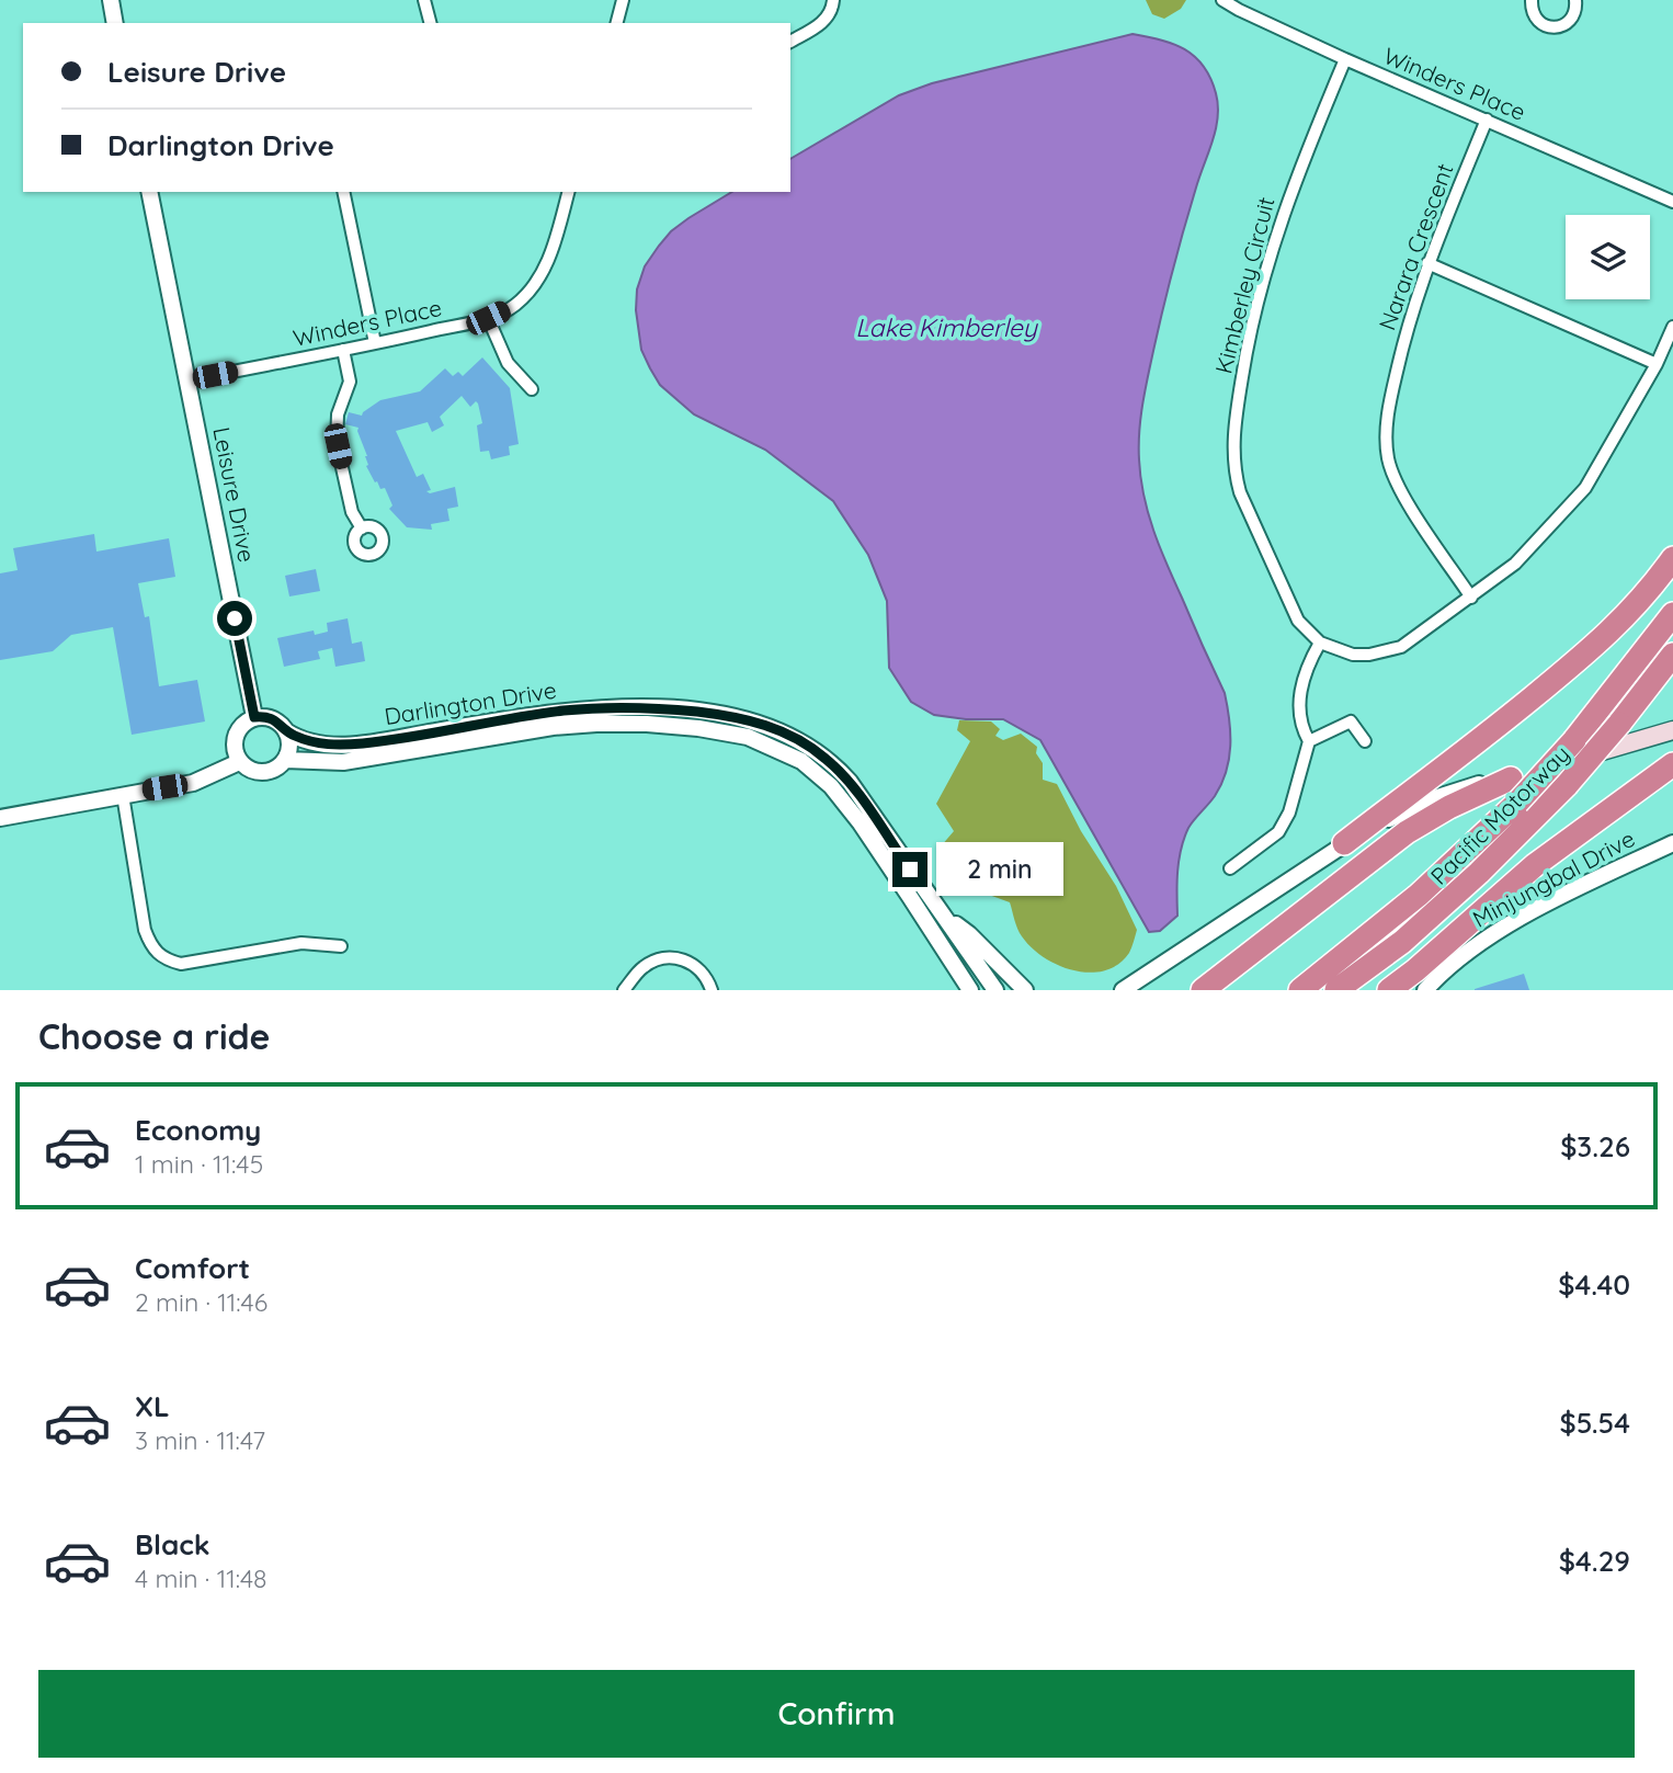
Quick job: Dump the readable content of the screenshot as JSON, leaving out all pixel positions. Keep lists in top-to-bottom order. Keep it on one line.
{"streets":{"highway":["Pacific Motorway"],"street":["Winders Place","Narara Crescent","Kimberley Circuit","Leisure Drive","Darlington Drive","Minjungbal Drive"]},"crossings":[["Winders Place","Narara Crescent"],["Winders Place","Kimberley Circuit"],["Winders Place","Leisure Drive"],["Leisure Drive","Darlington Drive"]],"water":["Lake Kimberley"],"page":{"banner":["Leisure Drive","Darlington Drive"],"bubble":"2 min","heading":"Choose a ride","list":[{"name":"Economy","note":"1 min · 11:45","value":"$3.26"},{"name":"Comfort","note":"2 min · 11:46","value":"$4.40"},{"name":"XL","note":"3 min · 11:47","value":"$5.54"},{"name":"Black","note":"4 min · 11:48","value":"$4.29"}],"buttons":"Confirm"}}
